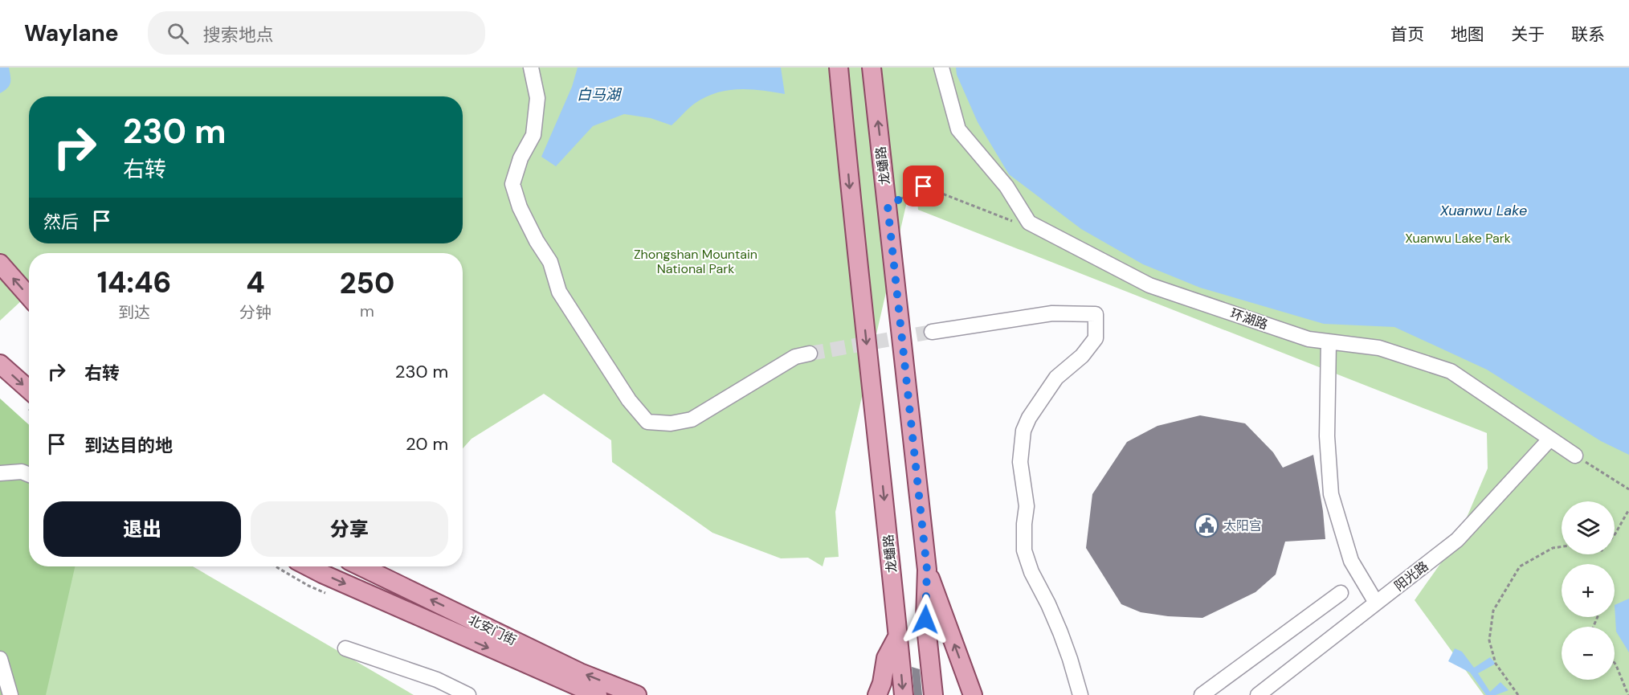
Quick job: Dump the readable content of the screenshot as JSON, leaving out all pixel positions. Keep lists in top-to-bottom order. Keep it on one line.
{"streets":{"main road":["龙蟠路","北安门街"],"street":["环湖路","阳光路"]},"crossings":[["环湖路","阳光路"]],"water":["白马湖","Xuanwu Lake"],"parks":["Xuanwu Lake Park","Zhongshan Mountain National Park"],"places":{"public building":["太阳宫"]},"page":{"header":"Waylane","search":"搜索地点","nav":["首页","地图","关于","联系"],"turn":["230 m","右转"],"then":"然后","eta":["14:46","到达","4","分钟","250","m"],"list":[{"name":"右转","value":"230 m"},{"name":"到达目的地","value":"20 m"}],"buttons":["退出","分享"],"map_buttons":["+","−"]}}
